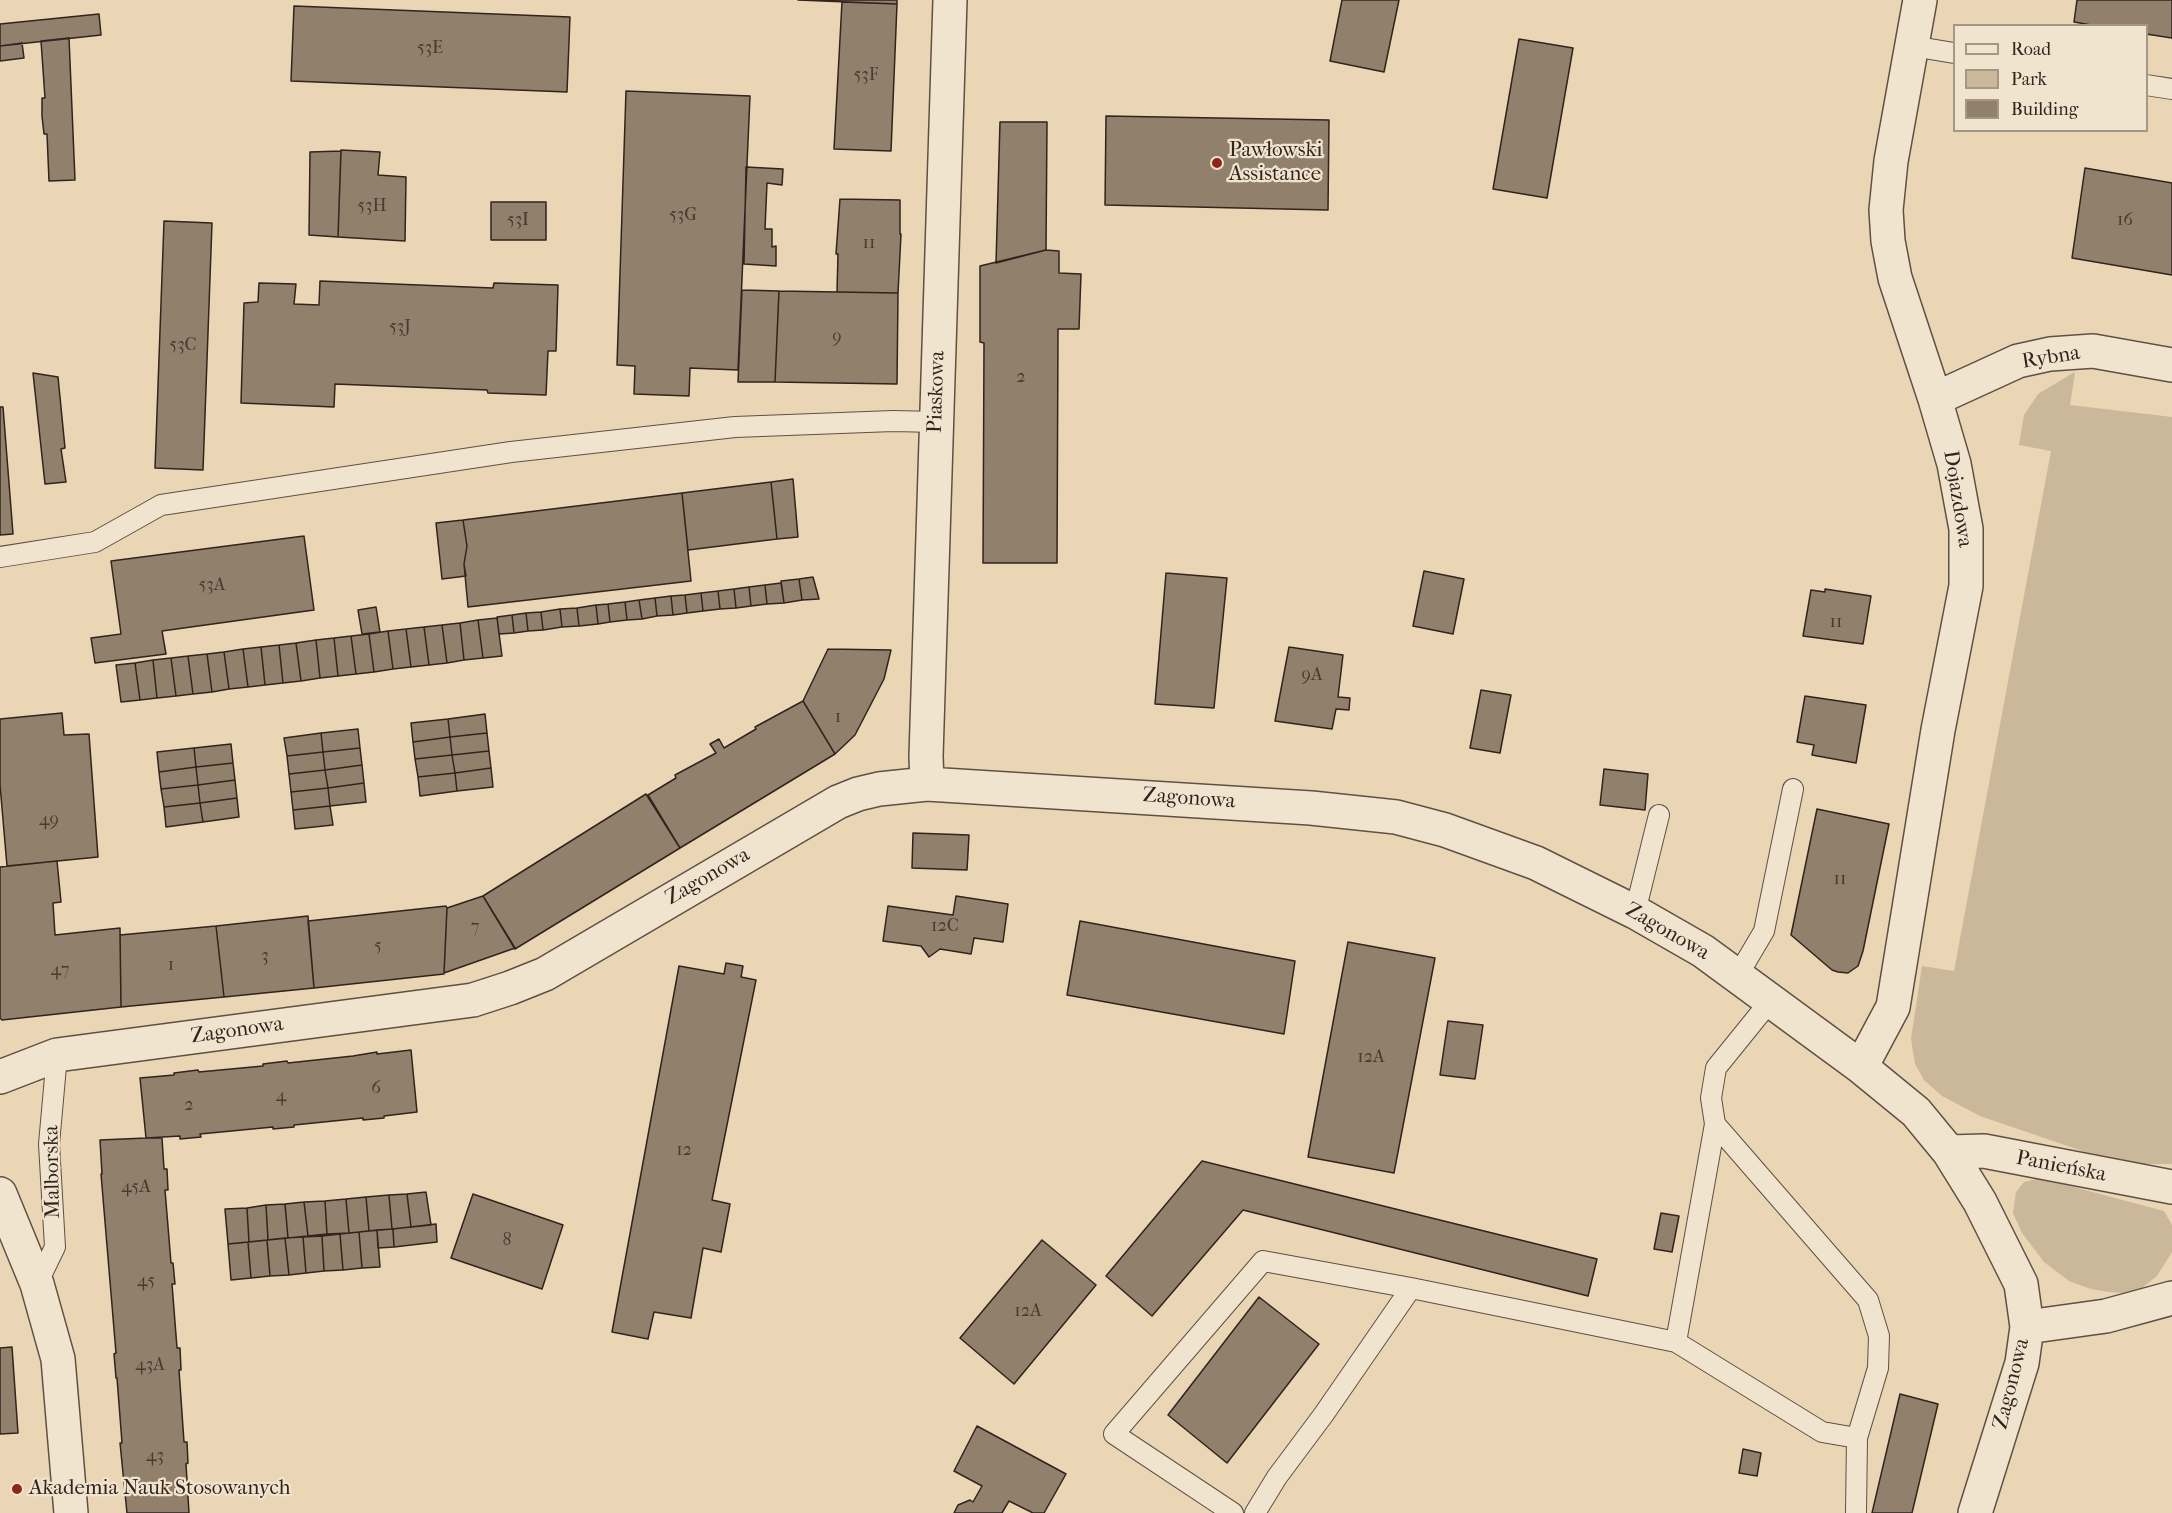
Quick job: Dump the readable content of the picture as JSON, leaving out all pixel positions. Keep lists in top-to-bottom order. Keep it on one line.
{"streets":{"street":["Rybna","Piaskowa","Dojazdowa","Zagonowa","Panieńska","Malborska"]},"crossings":[["Rybna","Dojazdowa"],["Piaskowa","Zagonowa"],["Dojazdowa","Zagonowa"],["Zagonowa","Panieńska"],["Zagonowa","Malborska"]],"places":["Pawłowski Assistance","Akademia Nauk Stosowanych"],"house_numbers":["53E","53F","53H","53G","53I","16","11","53J","9","53C","2","53A","11","9A","1","49","11","12C","7","5","3","1","47","12A","6","4","2","12","45A","8","45","12A","43A","43"],"legend":["Road","Park","Building"]}
